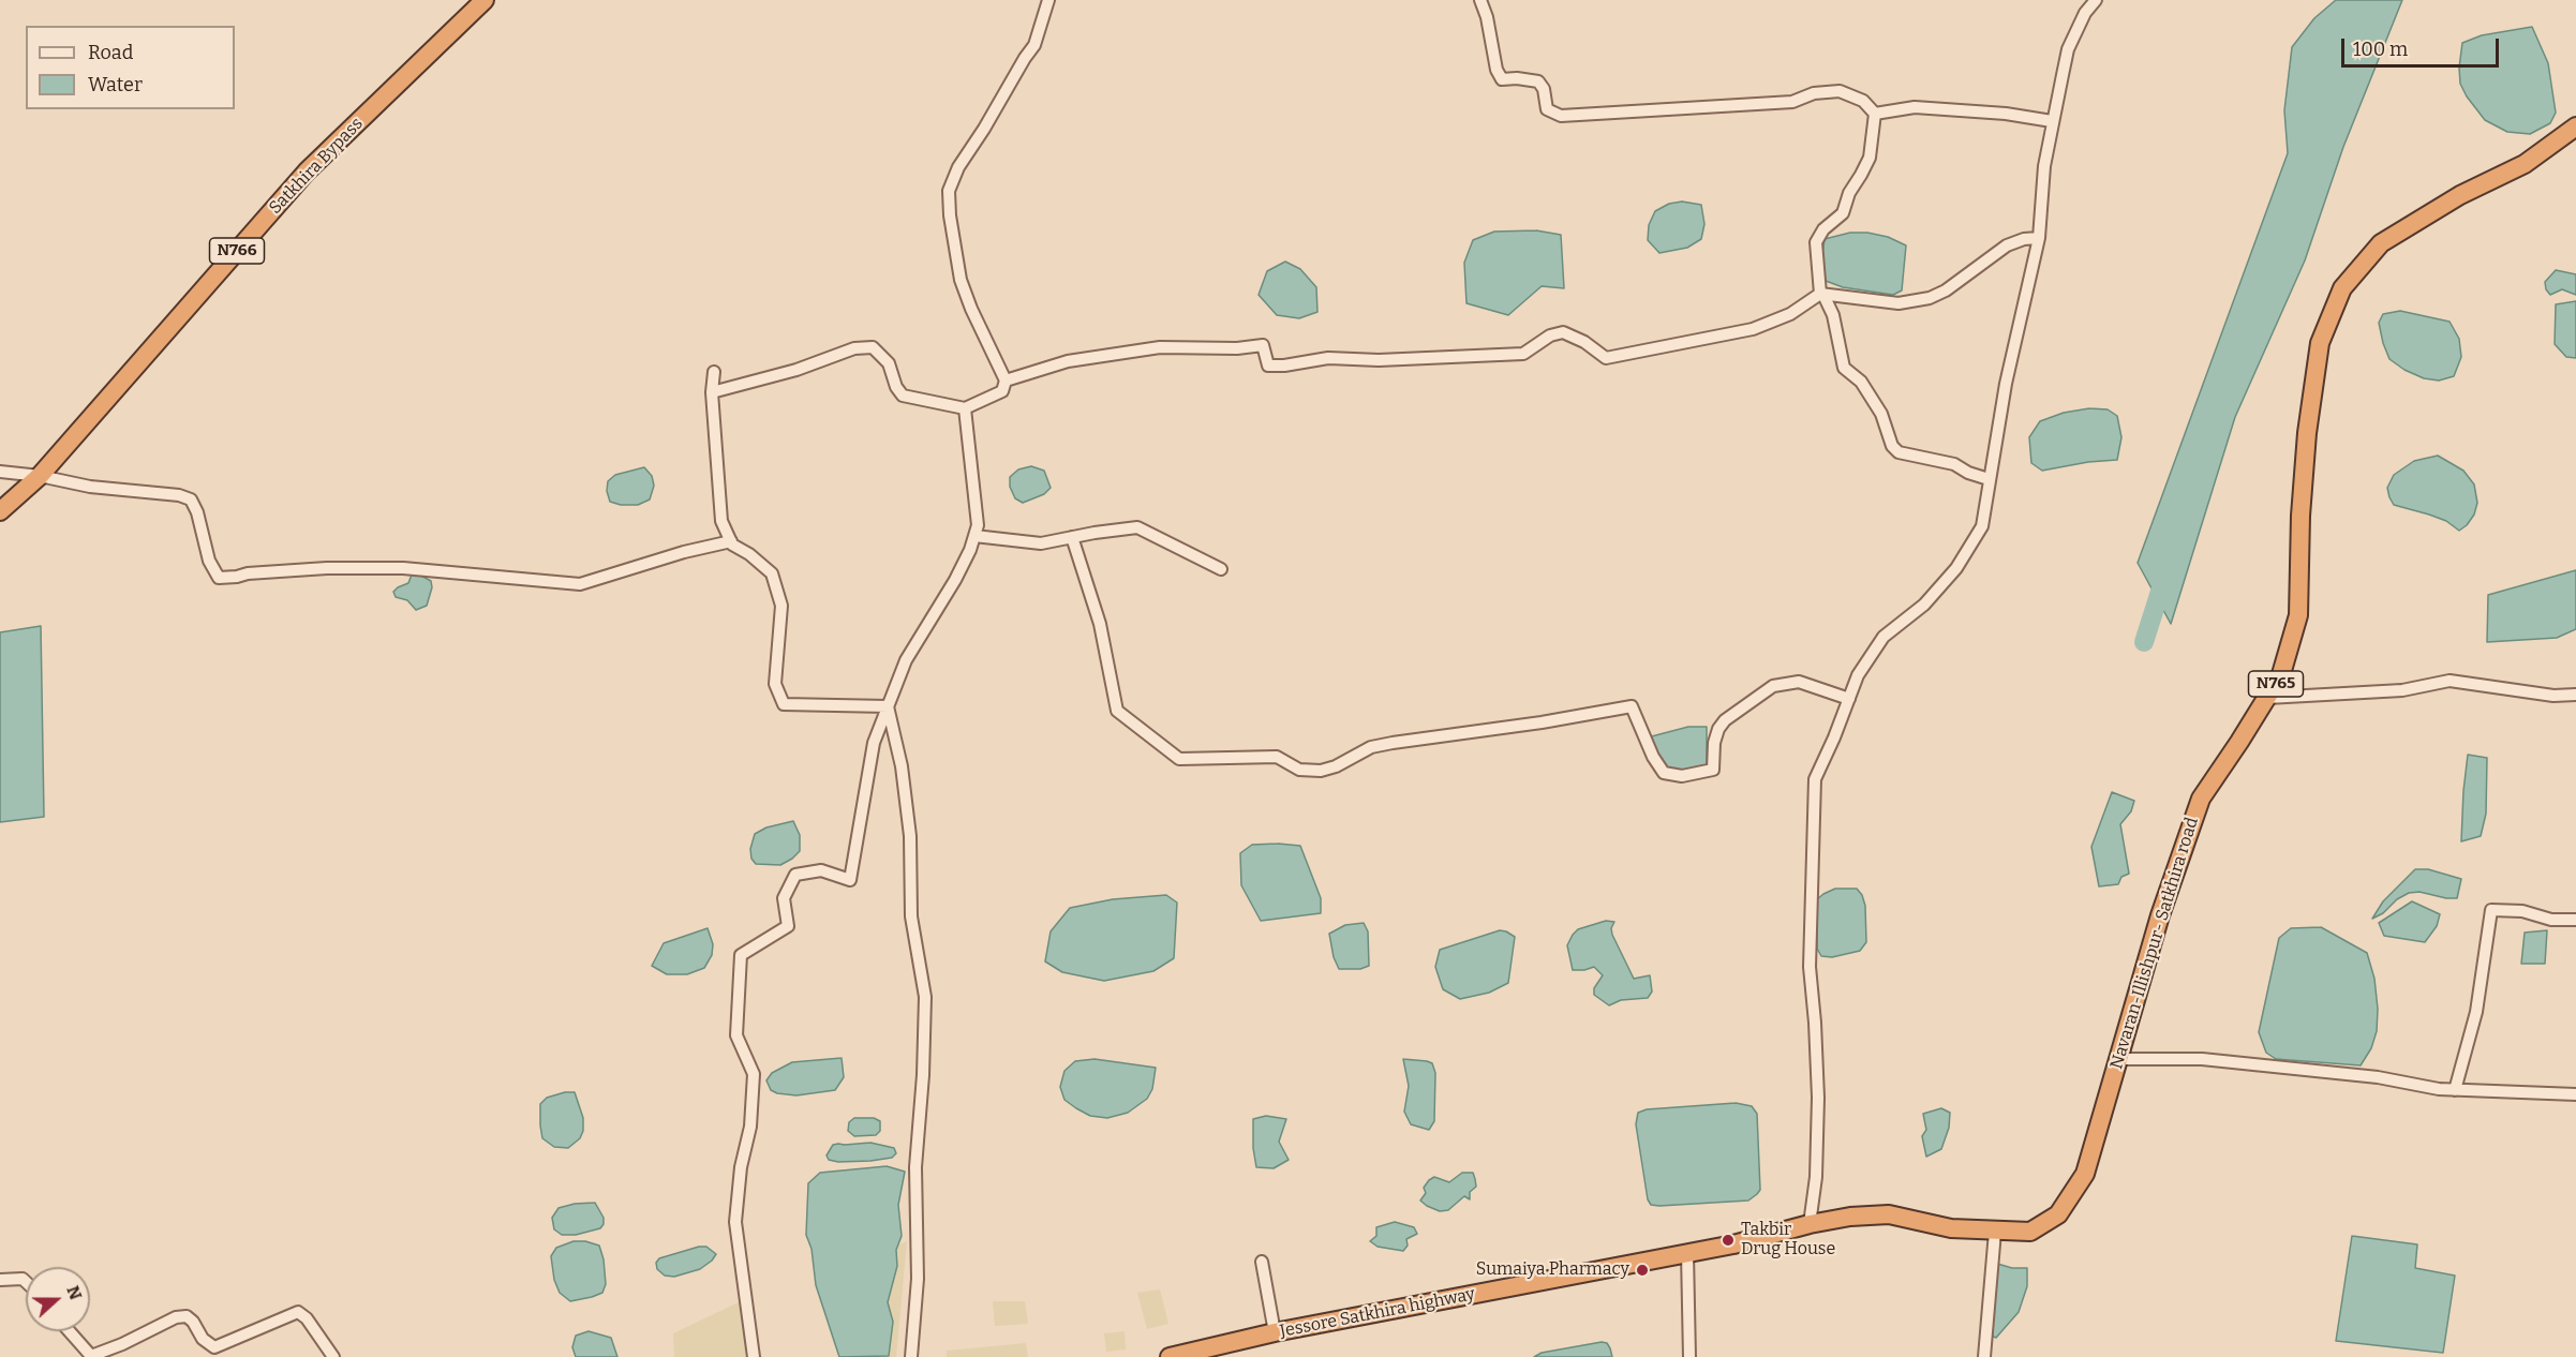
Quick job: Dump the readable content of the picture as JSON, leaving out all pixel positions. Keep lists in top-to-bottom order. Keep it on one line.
{"streets":{"highway":["Satkhira Bypass","N766","N765","Navaran-Illishpur- Satkhira road","Jessore Satkhira highway"]},"crossings":[["Navaran-Illishpur- Satkhira road","Jessore Satkhira highway"]],"places":["Takbir Drug House","Sumaiya Pharmacy"],"legend":["Road","Water"],"scale_bar":"100 m","north":"right"}
